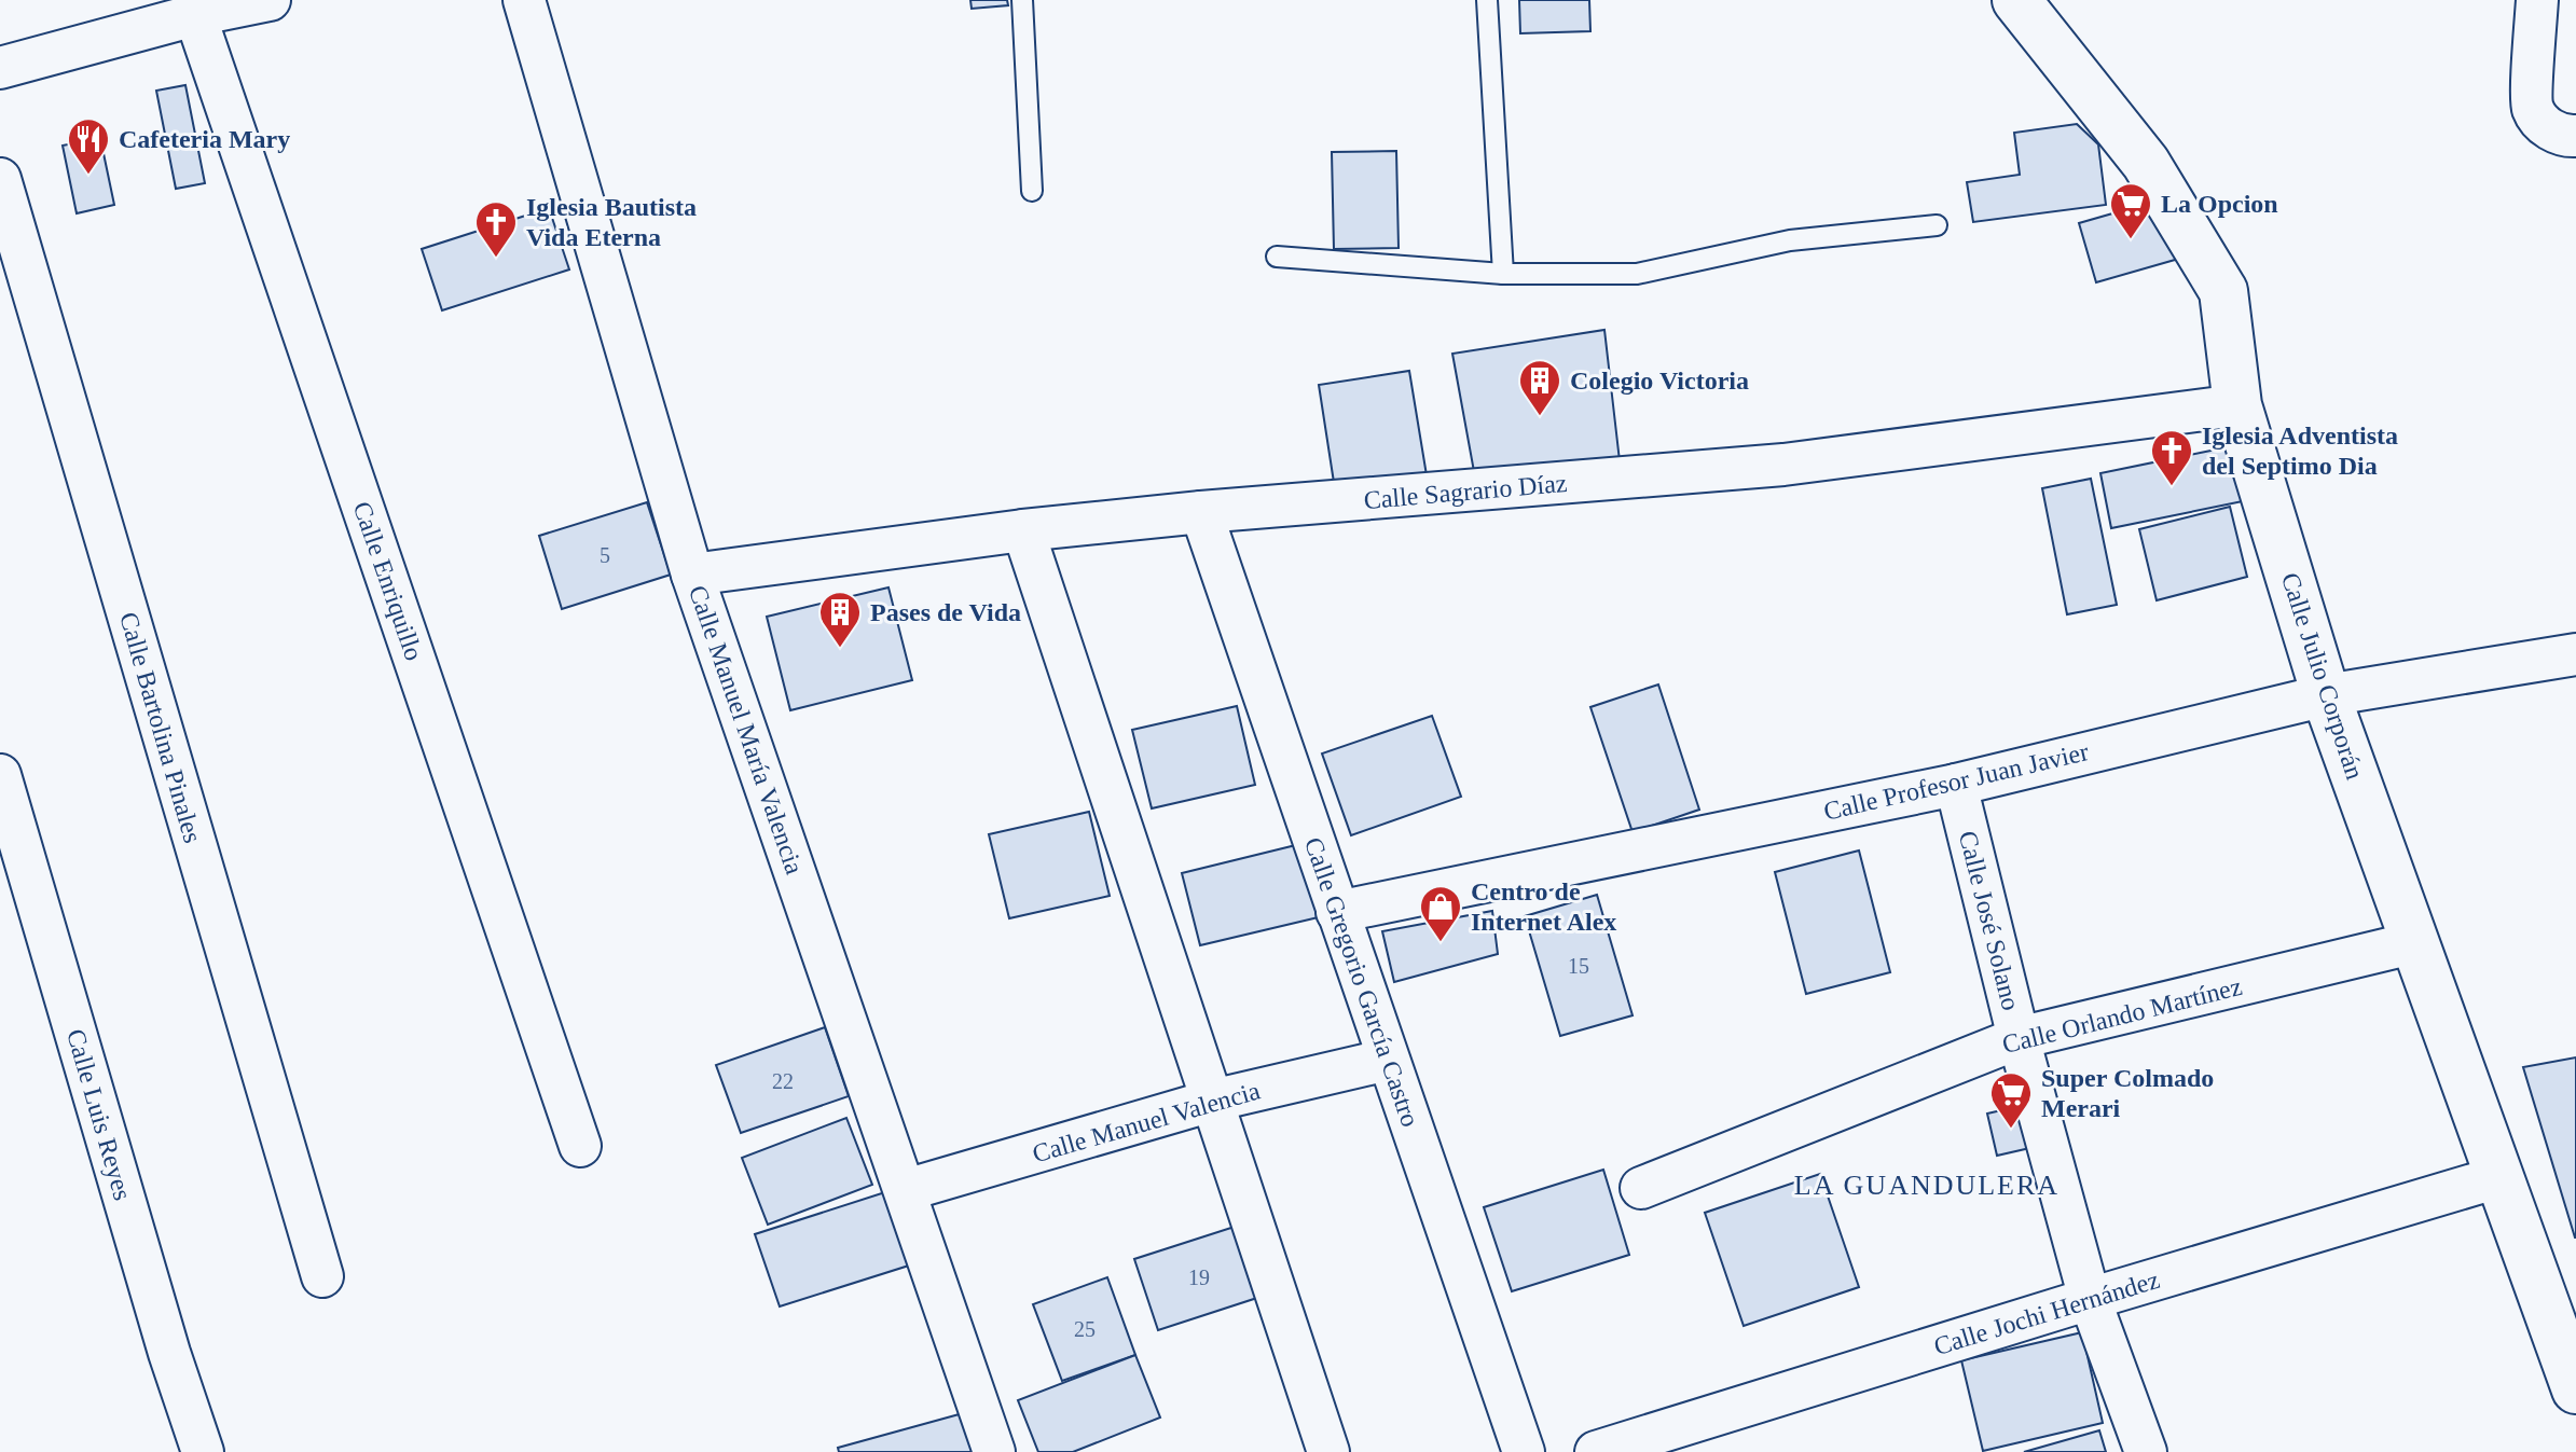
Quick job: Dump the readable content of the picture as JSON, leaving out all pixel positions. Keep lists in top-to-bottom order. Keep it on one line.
{"streets":{"street":["Calle Sagrario Díaz","Calle Enriquillo","Calle Julio Corporán","Calle Bartolina Pinales","Calle Manuel María Valencia","Calle Profesor Juan Javier","Calle José Solano","Calle Gregorio García Castro","Calle Orlando Martínez","Calle Luis Reyes","Calle Manuel Valencia","Calle Jochi Hernández"]},"crossings":[["Calle Sagrario Díaz","Calle Julio Corporán"],["Calle Sagrario Díaz","Calle Manuel María Valencia"],["Calle Sagrario Díaz","Calle Gregorio García Castro"],["Calle Julio Corporán","Calle Profesor Juan Javier"],["Calle Julio Corporán","Calle Orlando Martínez"],["Calle Julio Corporán","Calle Jochi Hernández"],["Calle Manuel María Valencia","Calle Manuel Valencia"],["Calle Profesor Juan Javier","Calle José Solano"],["Calle Profesor Juan Javier","Calle Gregorio García Castro"],["Calle José Solano","Calle Orlando Martínez"],["Calle José Solano","Calle Jochi Hernández"],["Calle Gregorio García Castro","Calle Manuel Valencia"]],"districts":["LA GUANDULERA"],"places":{"restaurant":["Cafeteria Mary"],"supermarket":["La Opcion","Super Colmado Merari"],"church":["Iglesia Bautista Vida Eterna","Iglesia Adventista del Septimo Dia"],"building":["Colegio Victoria","Pases de Vida"],"shop":["Centro de Internet Alex"]},"house_numbers":["5","15","22","19","25"]}
